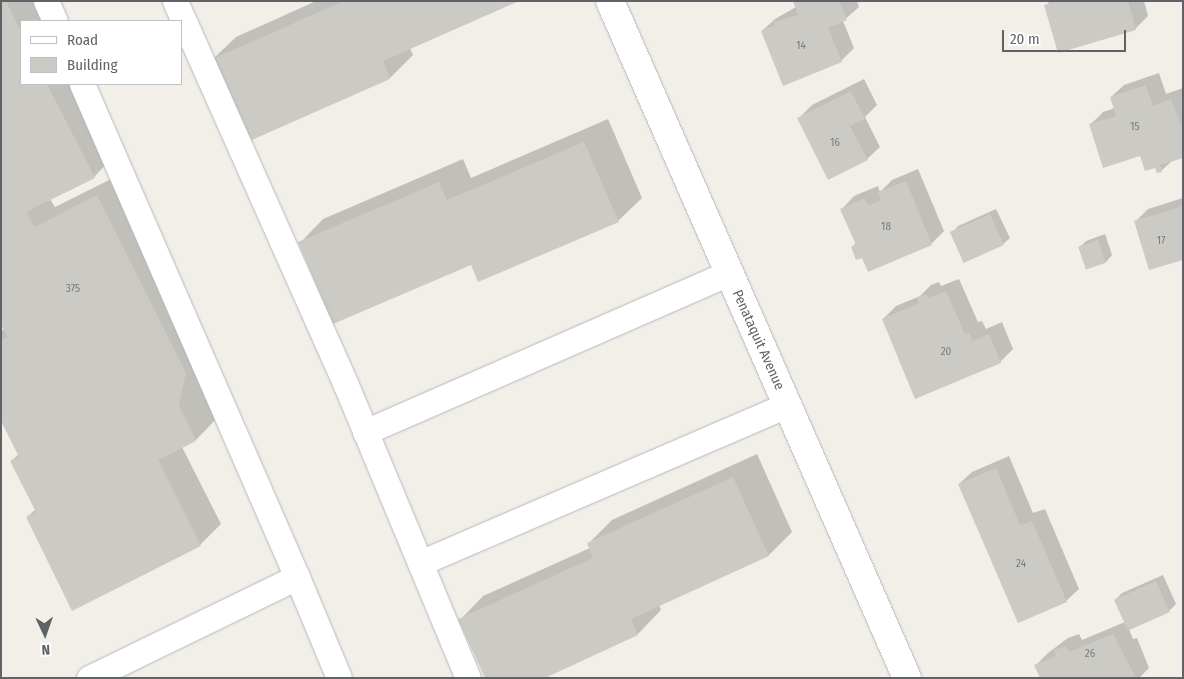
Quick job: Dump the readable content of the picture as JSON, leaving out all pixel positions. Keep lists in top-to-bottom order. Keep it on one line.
{"streets":{"street":["Penataquit Avenue"]},"house_numbers":["14","15","16","18","17","375","20","24","26"],"legend":["Road","Building"],"scale_bar":"20 m","north":"bottom"}
